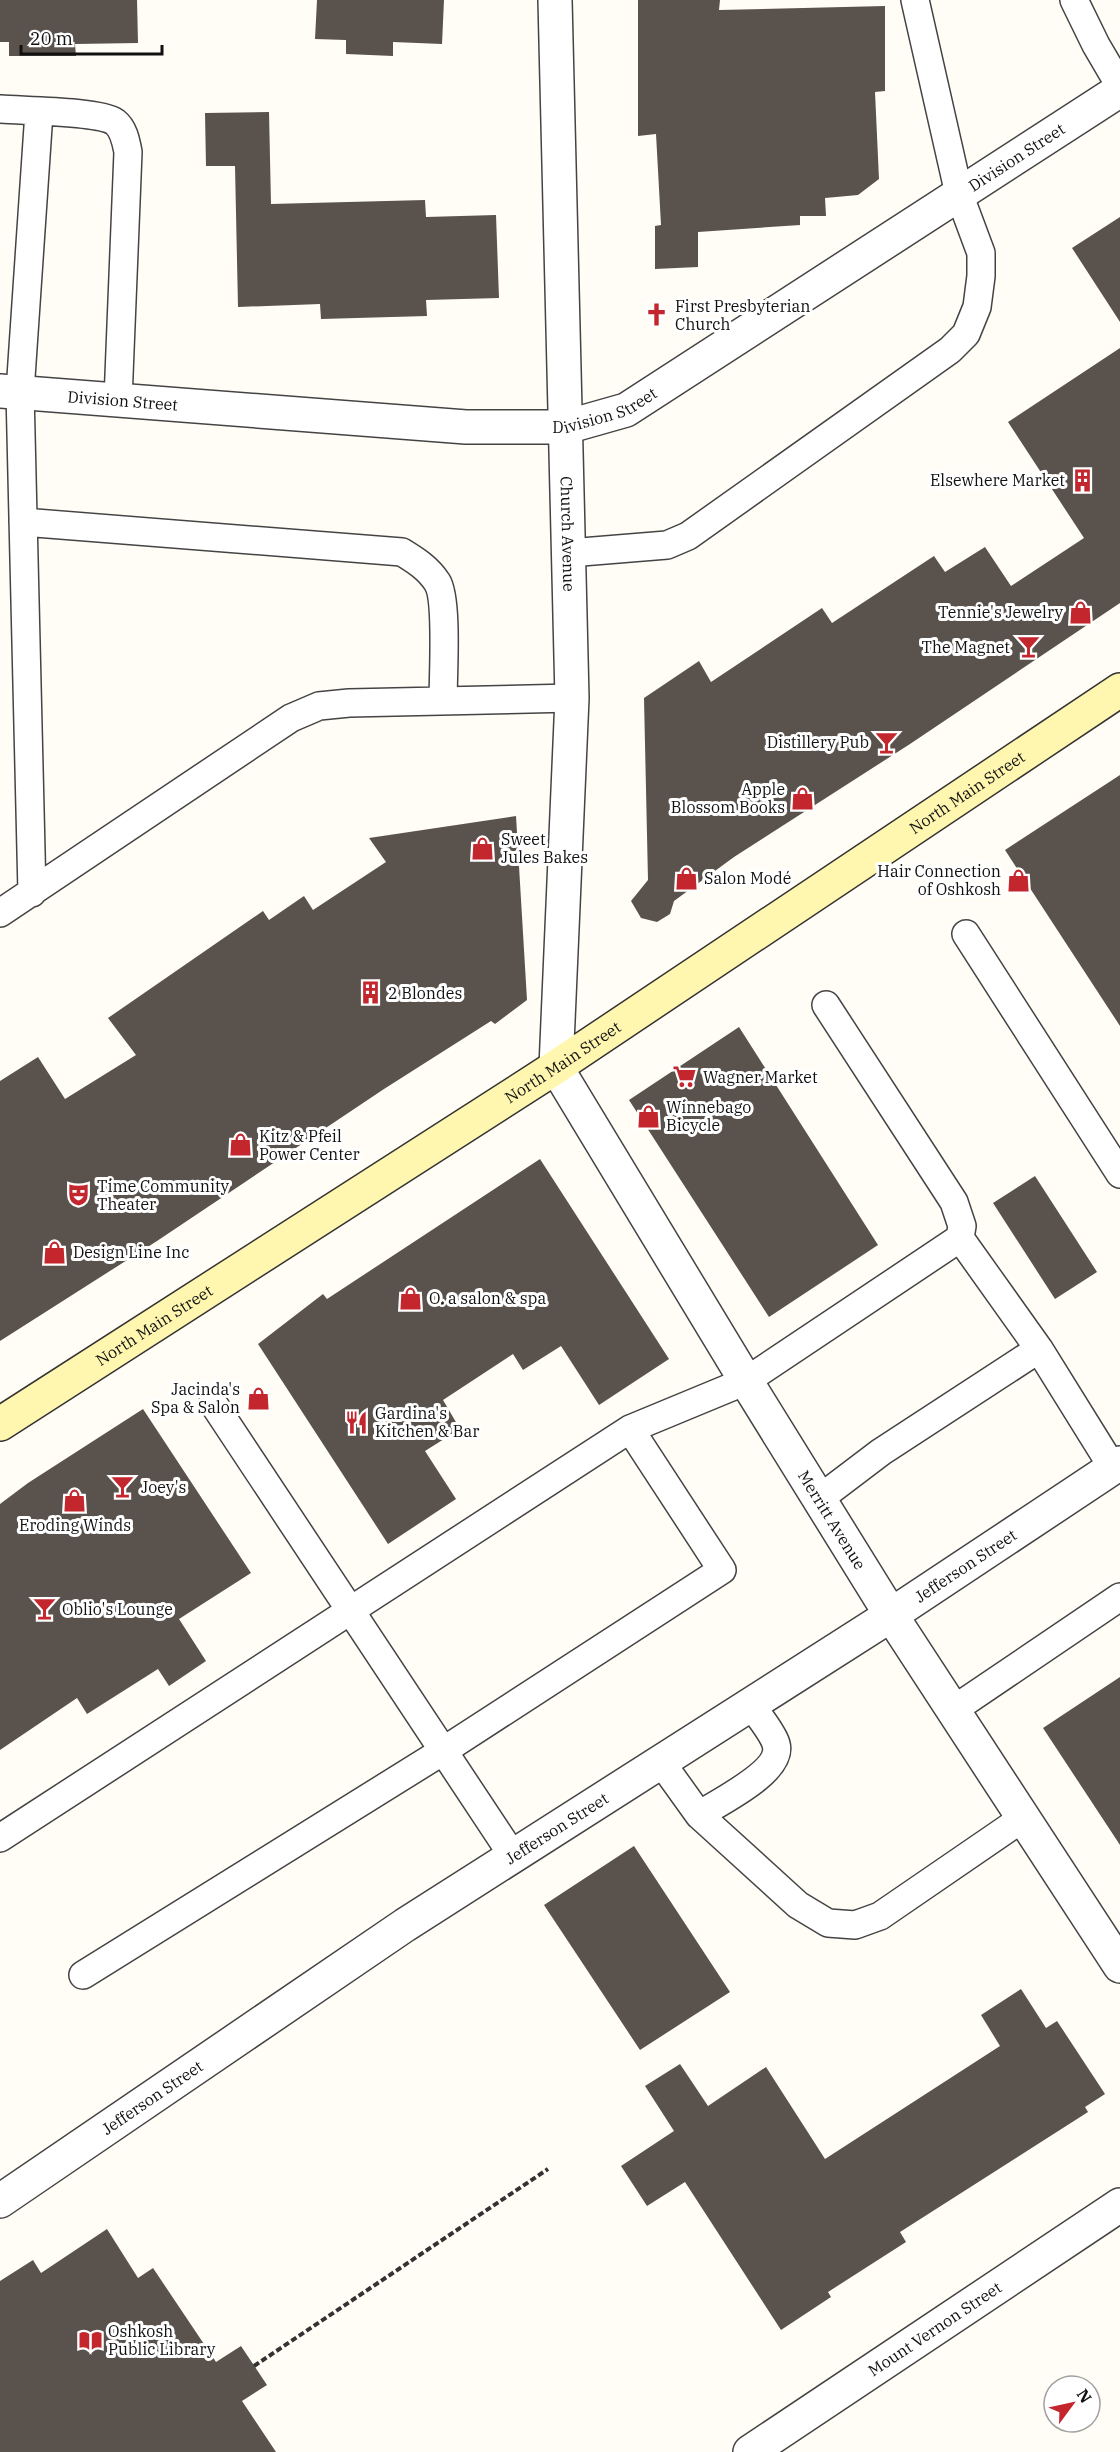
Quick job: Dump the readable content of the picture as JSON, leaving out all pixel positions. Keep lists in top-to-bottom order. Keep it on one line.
{"streets":{"main road":["North Main Street"],"street":["Division Street","Church Avenue","Merritt Avenue","Jefferson Street","Mount Vernon Street"]},"crossings":[["Division Street","Church Avenue"],["Church Avenue","North Main Street"],["Church Avenue","Merritt Avenue"],["North Main Street","Merritt Avenue"],["Merritt Avenue","Jefferson Street"]],"places":{"church":["First Presbyterian Church"],"building":["Elsewhere Market","2 Blondes"],"shop":["Tennie's Jewelry","Apple Blossom Books","Sweet Jules Bakes","Salon Modé","Hair Connection of Oshkosh","Winnebago Bicycle","Kitz & Pfeil Power Center","Design Line Inc","O. a salon & spa","Jacinda's Spa & Salon","Eroding Winds"],"bar":["The Magnet","Distillery Pub","Joey's","Oblio's Lounge"],"supermarket":["Wagner Market"],"theatre":["Time Community Theater"],"restaurant":["Gardina's Kitchen & Bar"],"library":["Oshkosh Public Library"]},"scale_bar":"20 m","north":"top right"}
